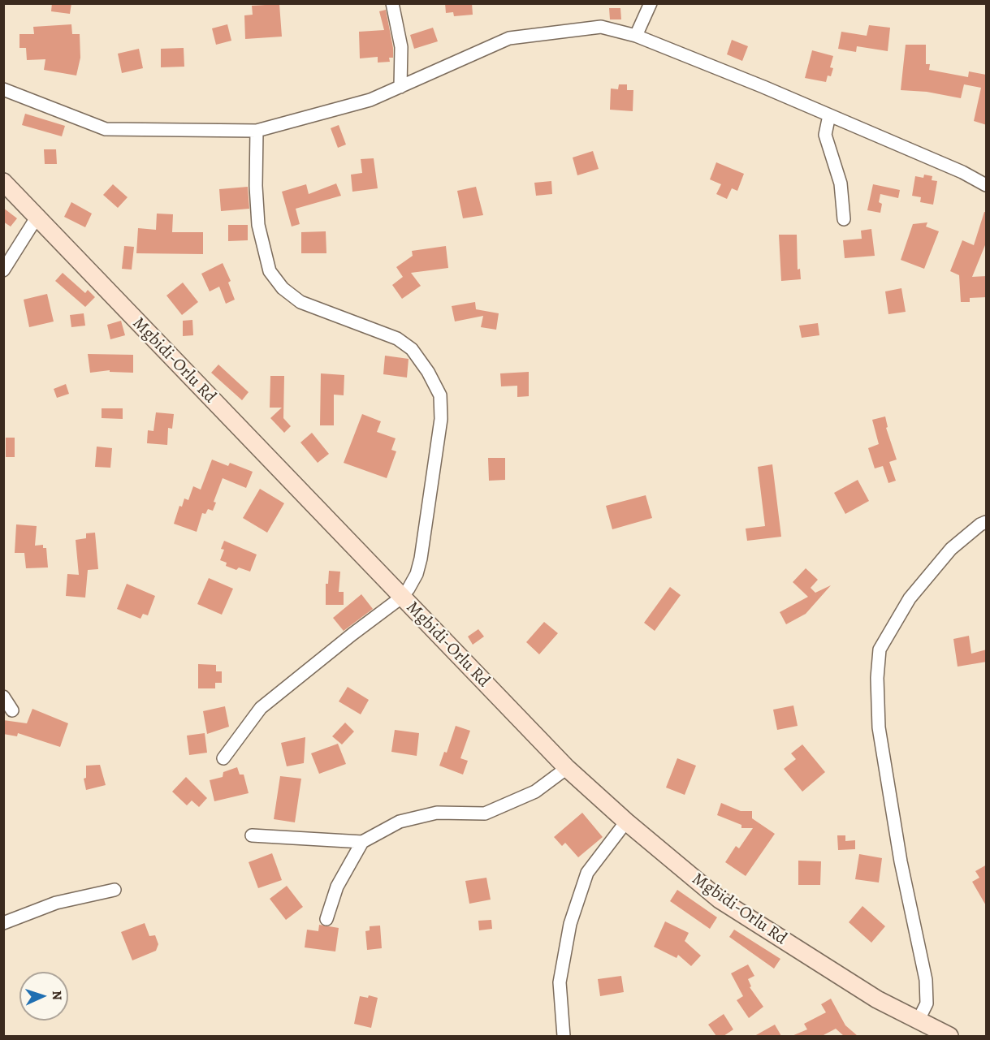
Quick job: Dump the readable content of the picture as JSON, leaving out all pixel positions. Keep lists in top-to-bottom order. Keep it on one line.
{"streets":{"main road":["Mgbidi-Orlu Rd"]},"north":"right"}
